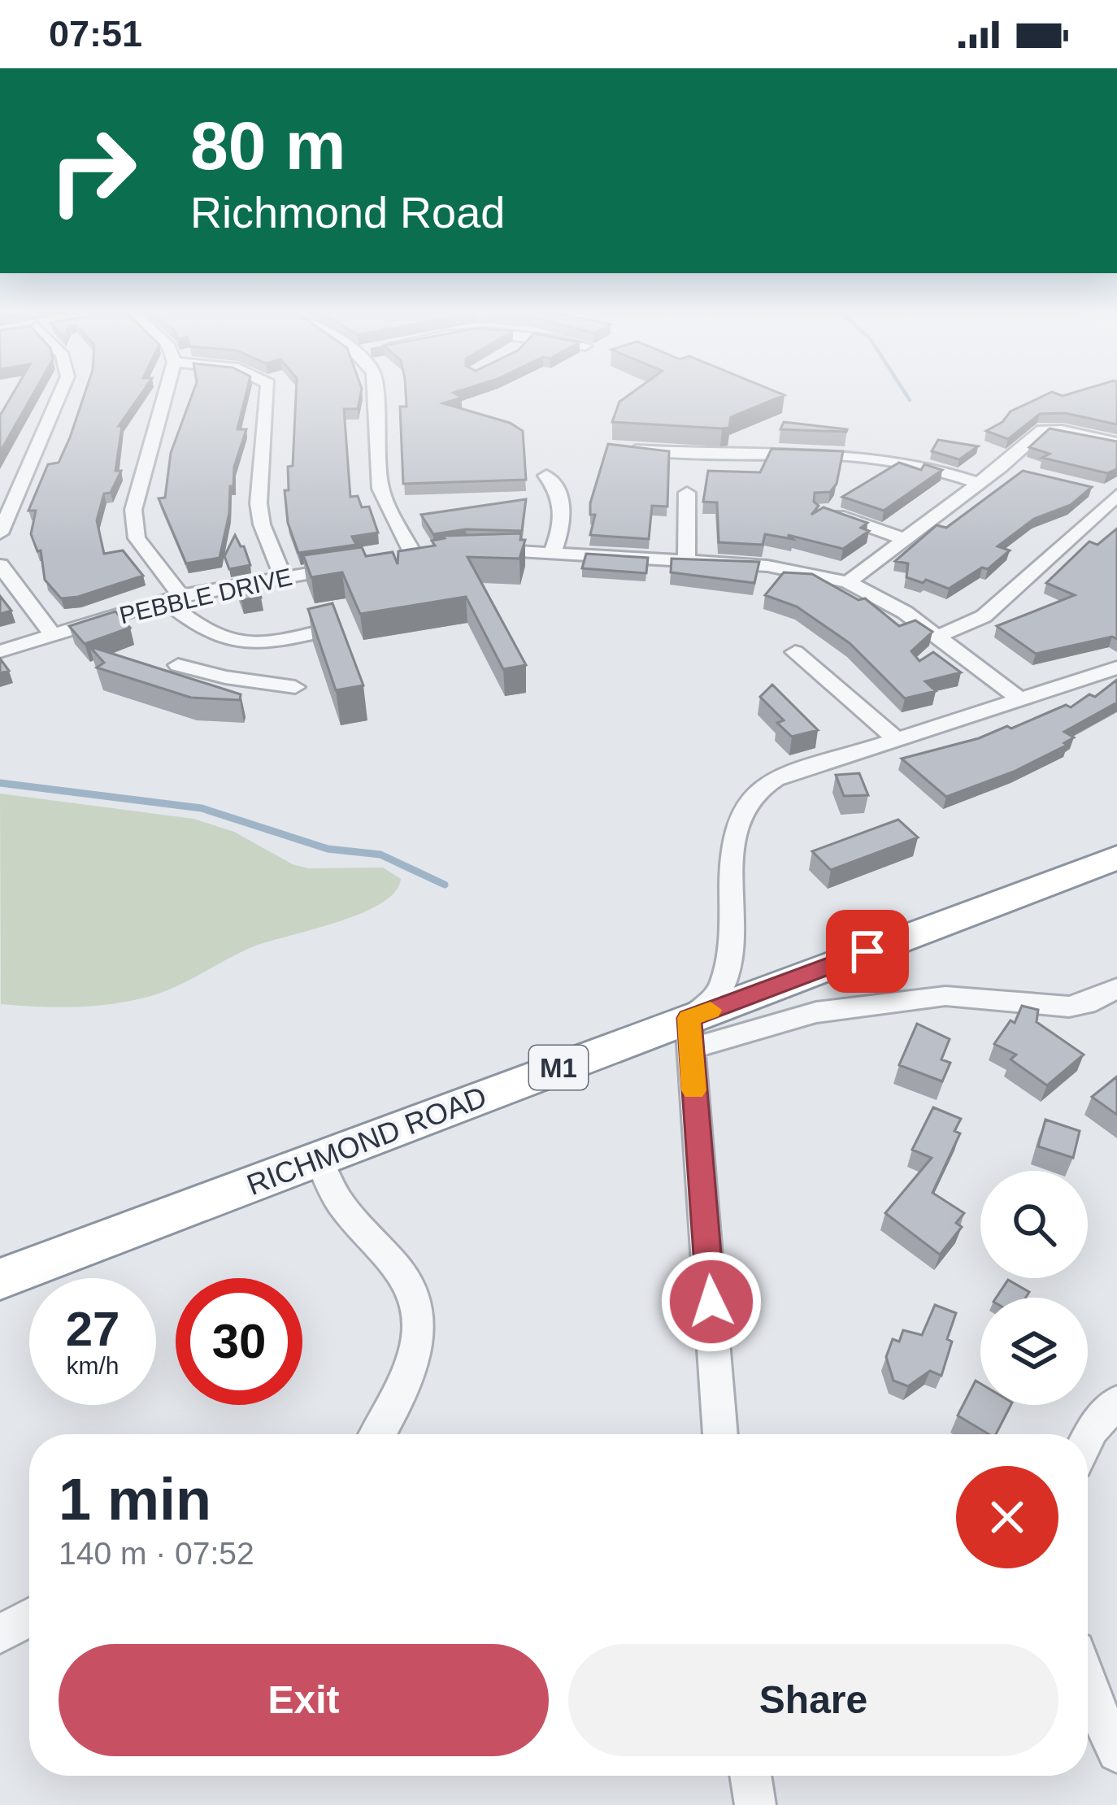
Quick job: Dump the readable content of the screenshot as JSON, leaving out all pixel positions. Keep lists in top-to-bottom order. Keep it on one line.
{"streets":{"highway":["M1","RICHMOND ROAD"],"street":["PEBBLE DRIVE"]},"page":{"status":"07:51","turn":["80 m","Richmond Road"],"speed":"27 km/h","limit":"30","heading":["1 min","140 m · 07:52"],"buttons":["Exit","Share"]}}
